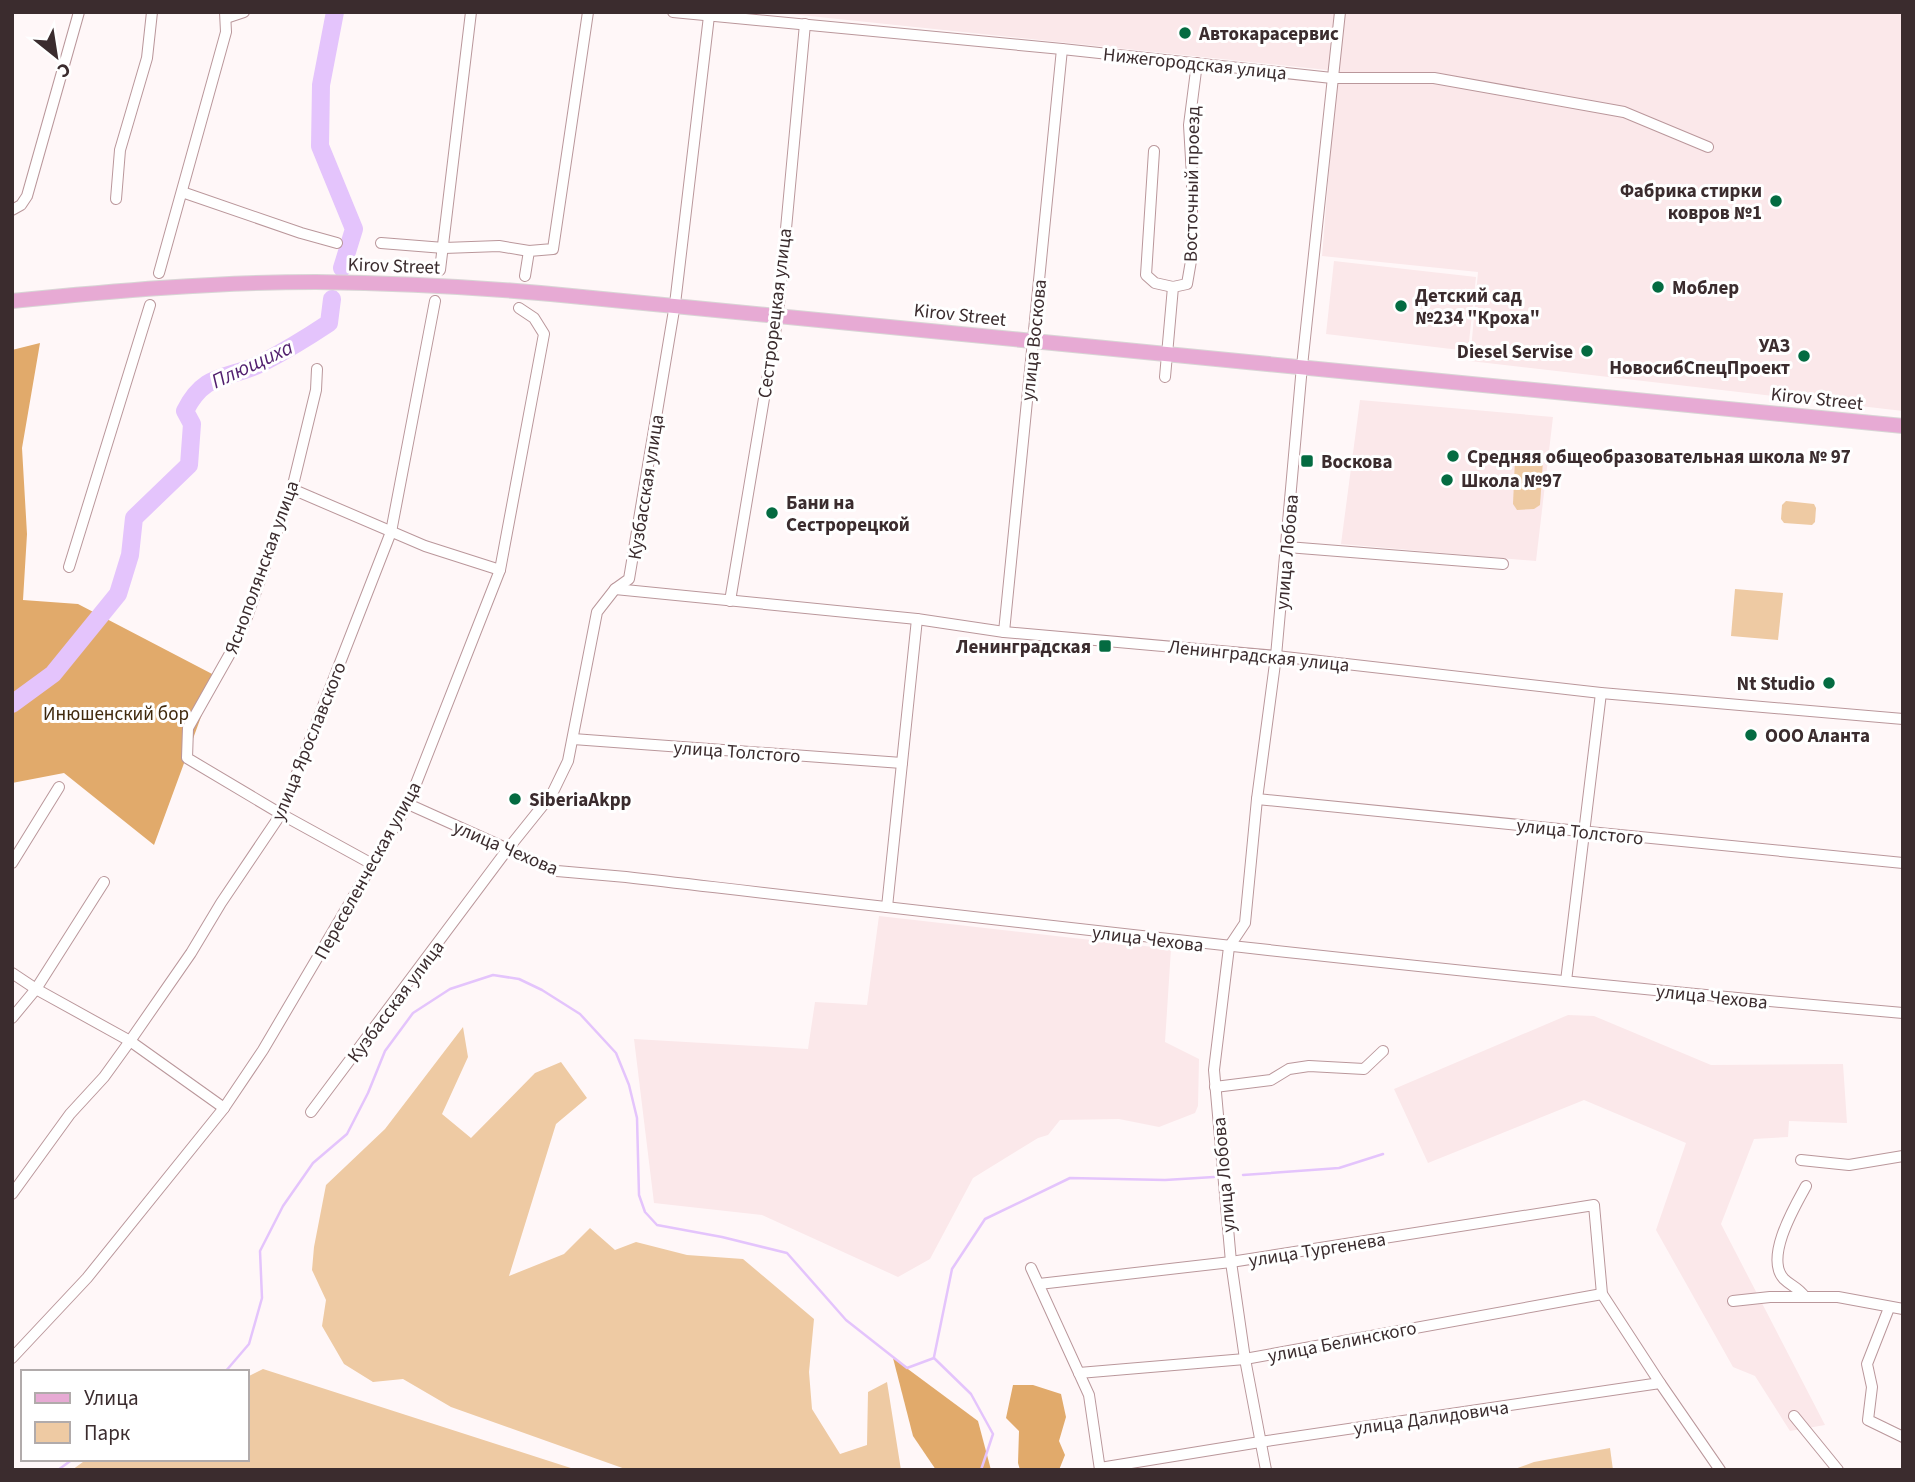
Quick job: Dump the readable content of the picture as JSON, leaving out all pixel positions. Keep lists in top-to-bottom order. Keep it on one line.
{"streets":{"main road":["Kirov Street"],"street":["Нижегородская улица","Восточный проезд","Сестрорецкая улица","улица Воскова","Кузбасская улица","улица Лобова","Яснополянская улица","Ленинградская улица","улица Ярославского","улица Толстого","улица Чехова","Переселенческая улица","улица Тургенева","улица Белинского","улица Далидовича"]},"crossings":[["Нижегородская улица","Восточный проезд"],["Нижегородская улица","Сестрорецкая улица"],["Нижегородская улица","улица Воскова"],["Нижегородская улица","Кузбасская улица"],["Нижегородская улица","улица Лобова"],["Восточный проезд","Kirov Street"],["Kirov Street","Сестрорецкая улица"],["Kirov Street","улица Воскова"],["Kirov Street","Кузбасская улица"],["Kirov Street","улица Лобова"],["Сестрорецкая улица","Ленинградская улица"],["улица Воскова","Ленинградская улица"],["Кузбасская улица","Ленинградская улица"],["Кузбасская улица","улица Толстого"],["Кузбасская улица","улица Чехова"],["улица Лобова","Ленинградская улица"],["улица Лобова","улица Толстого"],["улица Лобова","улица Чехова"],["улица Лобова","улица Тургенева"],["улица Лобова","улица Белинского"],["улица Лобова","улица Далидовича"],["Яснополянская улица","улица Ярославского"],["улица Чехова","Переселенческая улица"],["улица Тургенева","улица Белинского"]],"water":["Плющиха"],"parks":["Инюшенский бор"],"places":{"other":["Автокарасервис","Фабрика стирки ковров №1","Моблер","Детский сад №234 \"Кроха\"","Diesel Servise","УАЗ НовосибСпецПроект","Средняя общеобразовательная школа № 97","Школа №97","Бани на Сестрорецкой","Nt Studio","ООО Аланта","SiberiaAkpp"],"transit":["Воскова","Ленинградская"]},"legend":["Улица","Парк"],"north":"bottom right"}
